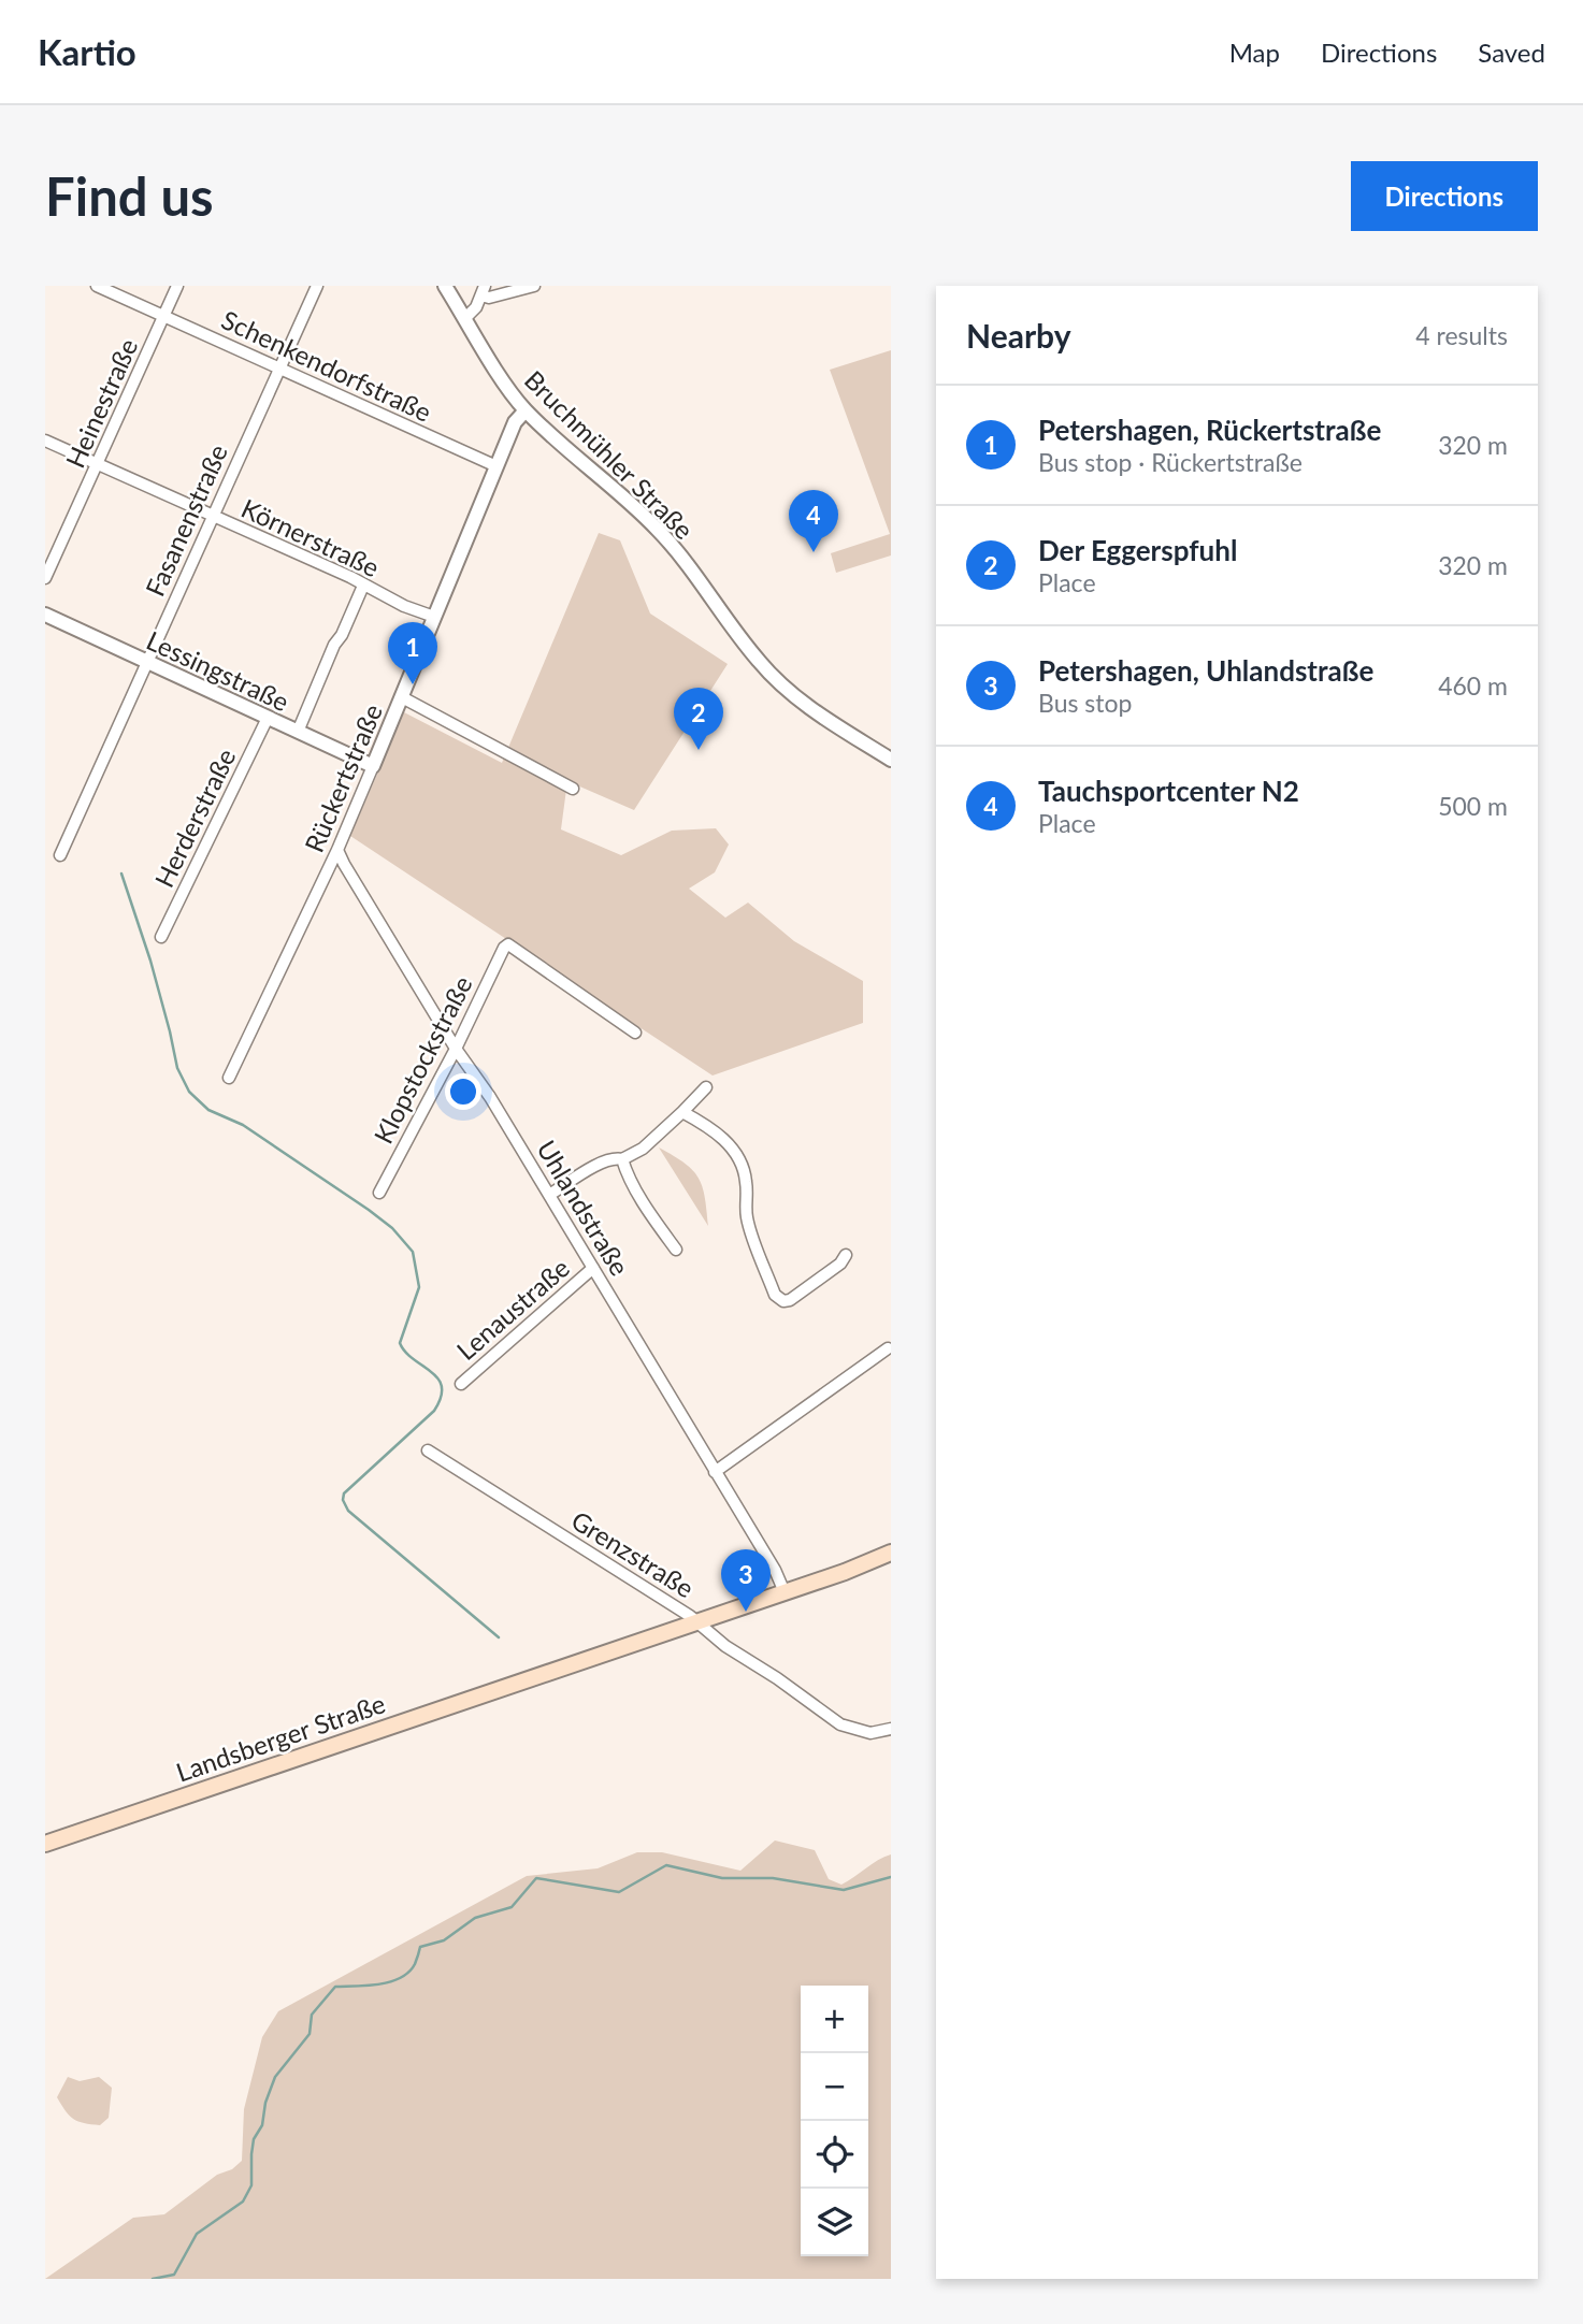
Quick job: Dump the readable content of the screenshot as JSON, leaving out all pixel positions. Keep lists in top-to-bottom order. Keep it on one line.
{"streets":{"main road":["Landsberger Straße"],"street":["Schenkendorfstraße","Heinestraße","Bruchmühler Straße","Fasanenstraße","Körnerstraße","Lessingstraße","Rückertstraße","Herderstraße","Klopstockstraße","Uhlandstraße","Lenaustraße","Grenzstraße"]},"crossings":[["Schenkendorfstraße","Heinestraße"],["Schenkendorfstraße","Fasanenstraße"],["Schenkendorfstraße","Rückertstraße"],["Heinestraße","Körnerstraße"],["Bruchmühler Straße","Rückertstraße"],["Fasanenstraße","Körnerstraße"],["Fasanenstraße","Lessingstraße"],["Körnerstraße","Rückertstraße"],["Lessingstraße","Rückertstraße"],["Lessingstraße","Herderstraße"],["Rückertstraße","Uhlandstraße"],["Klopstockstraße","Uhlandstraße"],["Uhlandstraße","Lenaustraße"],["Uhlandstraße","Landsberger Straße"],["Grenzstraße","Landsberger Straße"]],"page":{"header":"Kartio","nav":["Map","Directions","Saved"],"buttons":"Directions","title":"Find us","heading":["Nearby","4 results"],"list":[{"mark":"1","name":"Petershagen, Rückertstraße","note":"Bus stop · Rückertstraße","value":"320 m"},{"mark":"2","name":"Der Eggerspfuhl","note":"Place","value":"320 m"},{"mark":"3","name":"Petershagen, Uhlandstraße","note":"Bus stop","value":"460 m"},{"mark":"4","name":"Tauchsportcenter N2","note":"Place","value":"500 m"}],"pins":["4","1","2","3"],"map_buttons":["+","−"]}}
